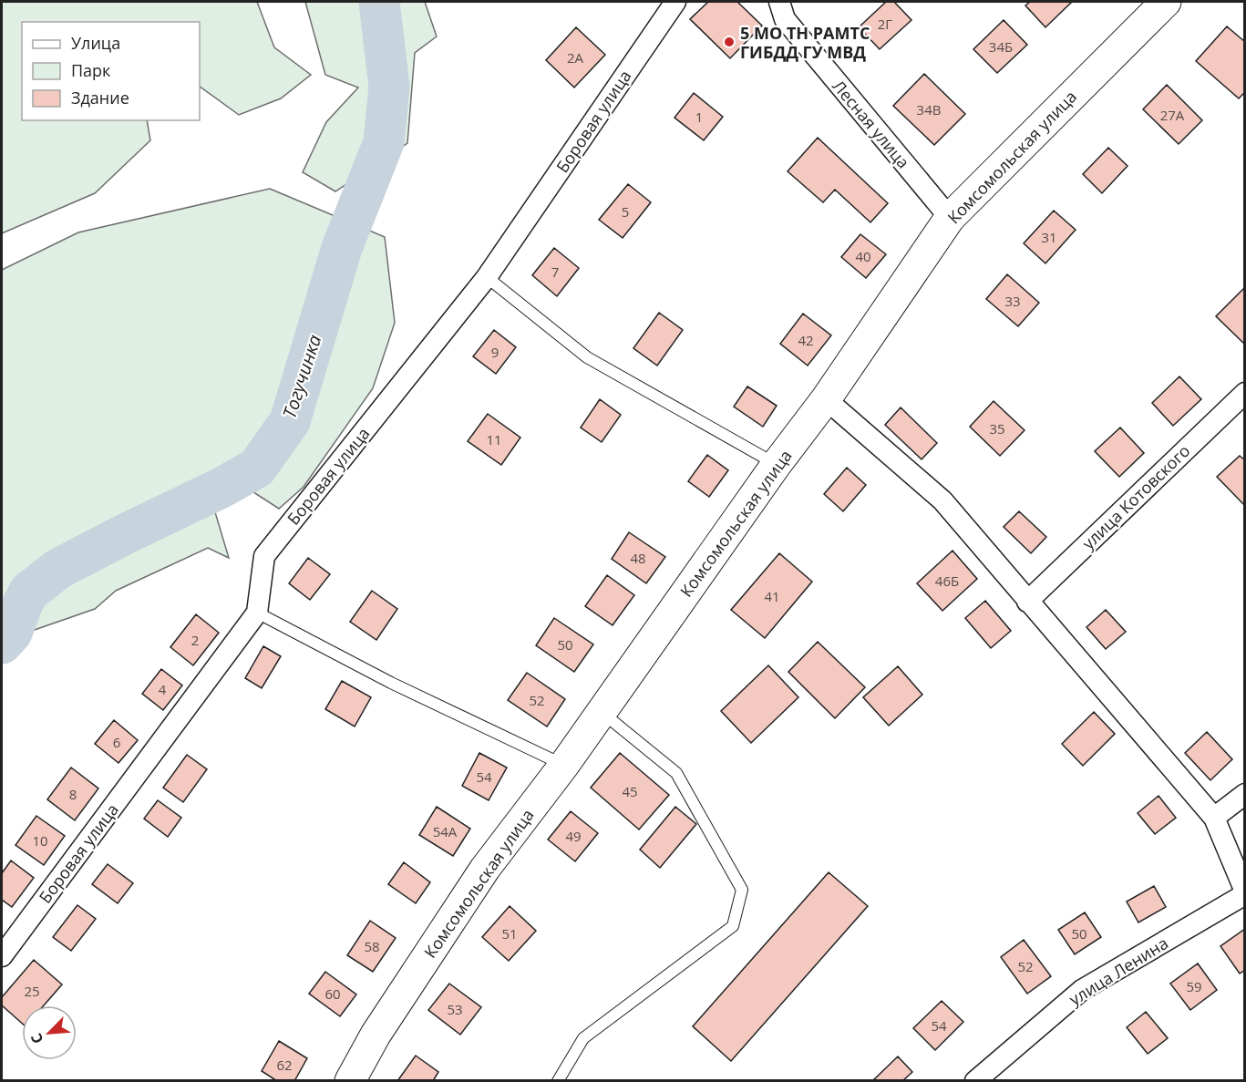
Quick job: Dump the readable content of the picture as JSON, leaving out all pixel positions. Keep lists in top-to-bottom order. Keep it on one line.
{"streets":{"main road":["Комсомольская улица"],"street":["Боровая улица","Лесная улица","улица Котовского","улица Ленина"]},"crossings":[["Лесная улица","Комсомольская улица"]],"water":["Тогучинка"],"places":["5 МО ТН РАМТС ГИБДД ГУ МВД"],"house_numbers":["2Г","34Б","2А","34В","27А","1","5","31","40","7","33","42","9","35","11","48","46Б","41","2","50","4","52","6","54","45","8","54А","49","10","51","50","58","52","59","25","60","53","54","62"],"legend":["Улица","Парк","Здание"],"north":"bottom left"}
